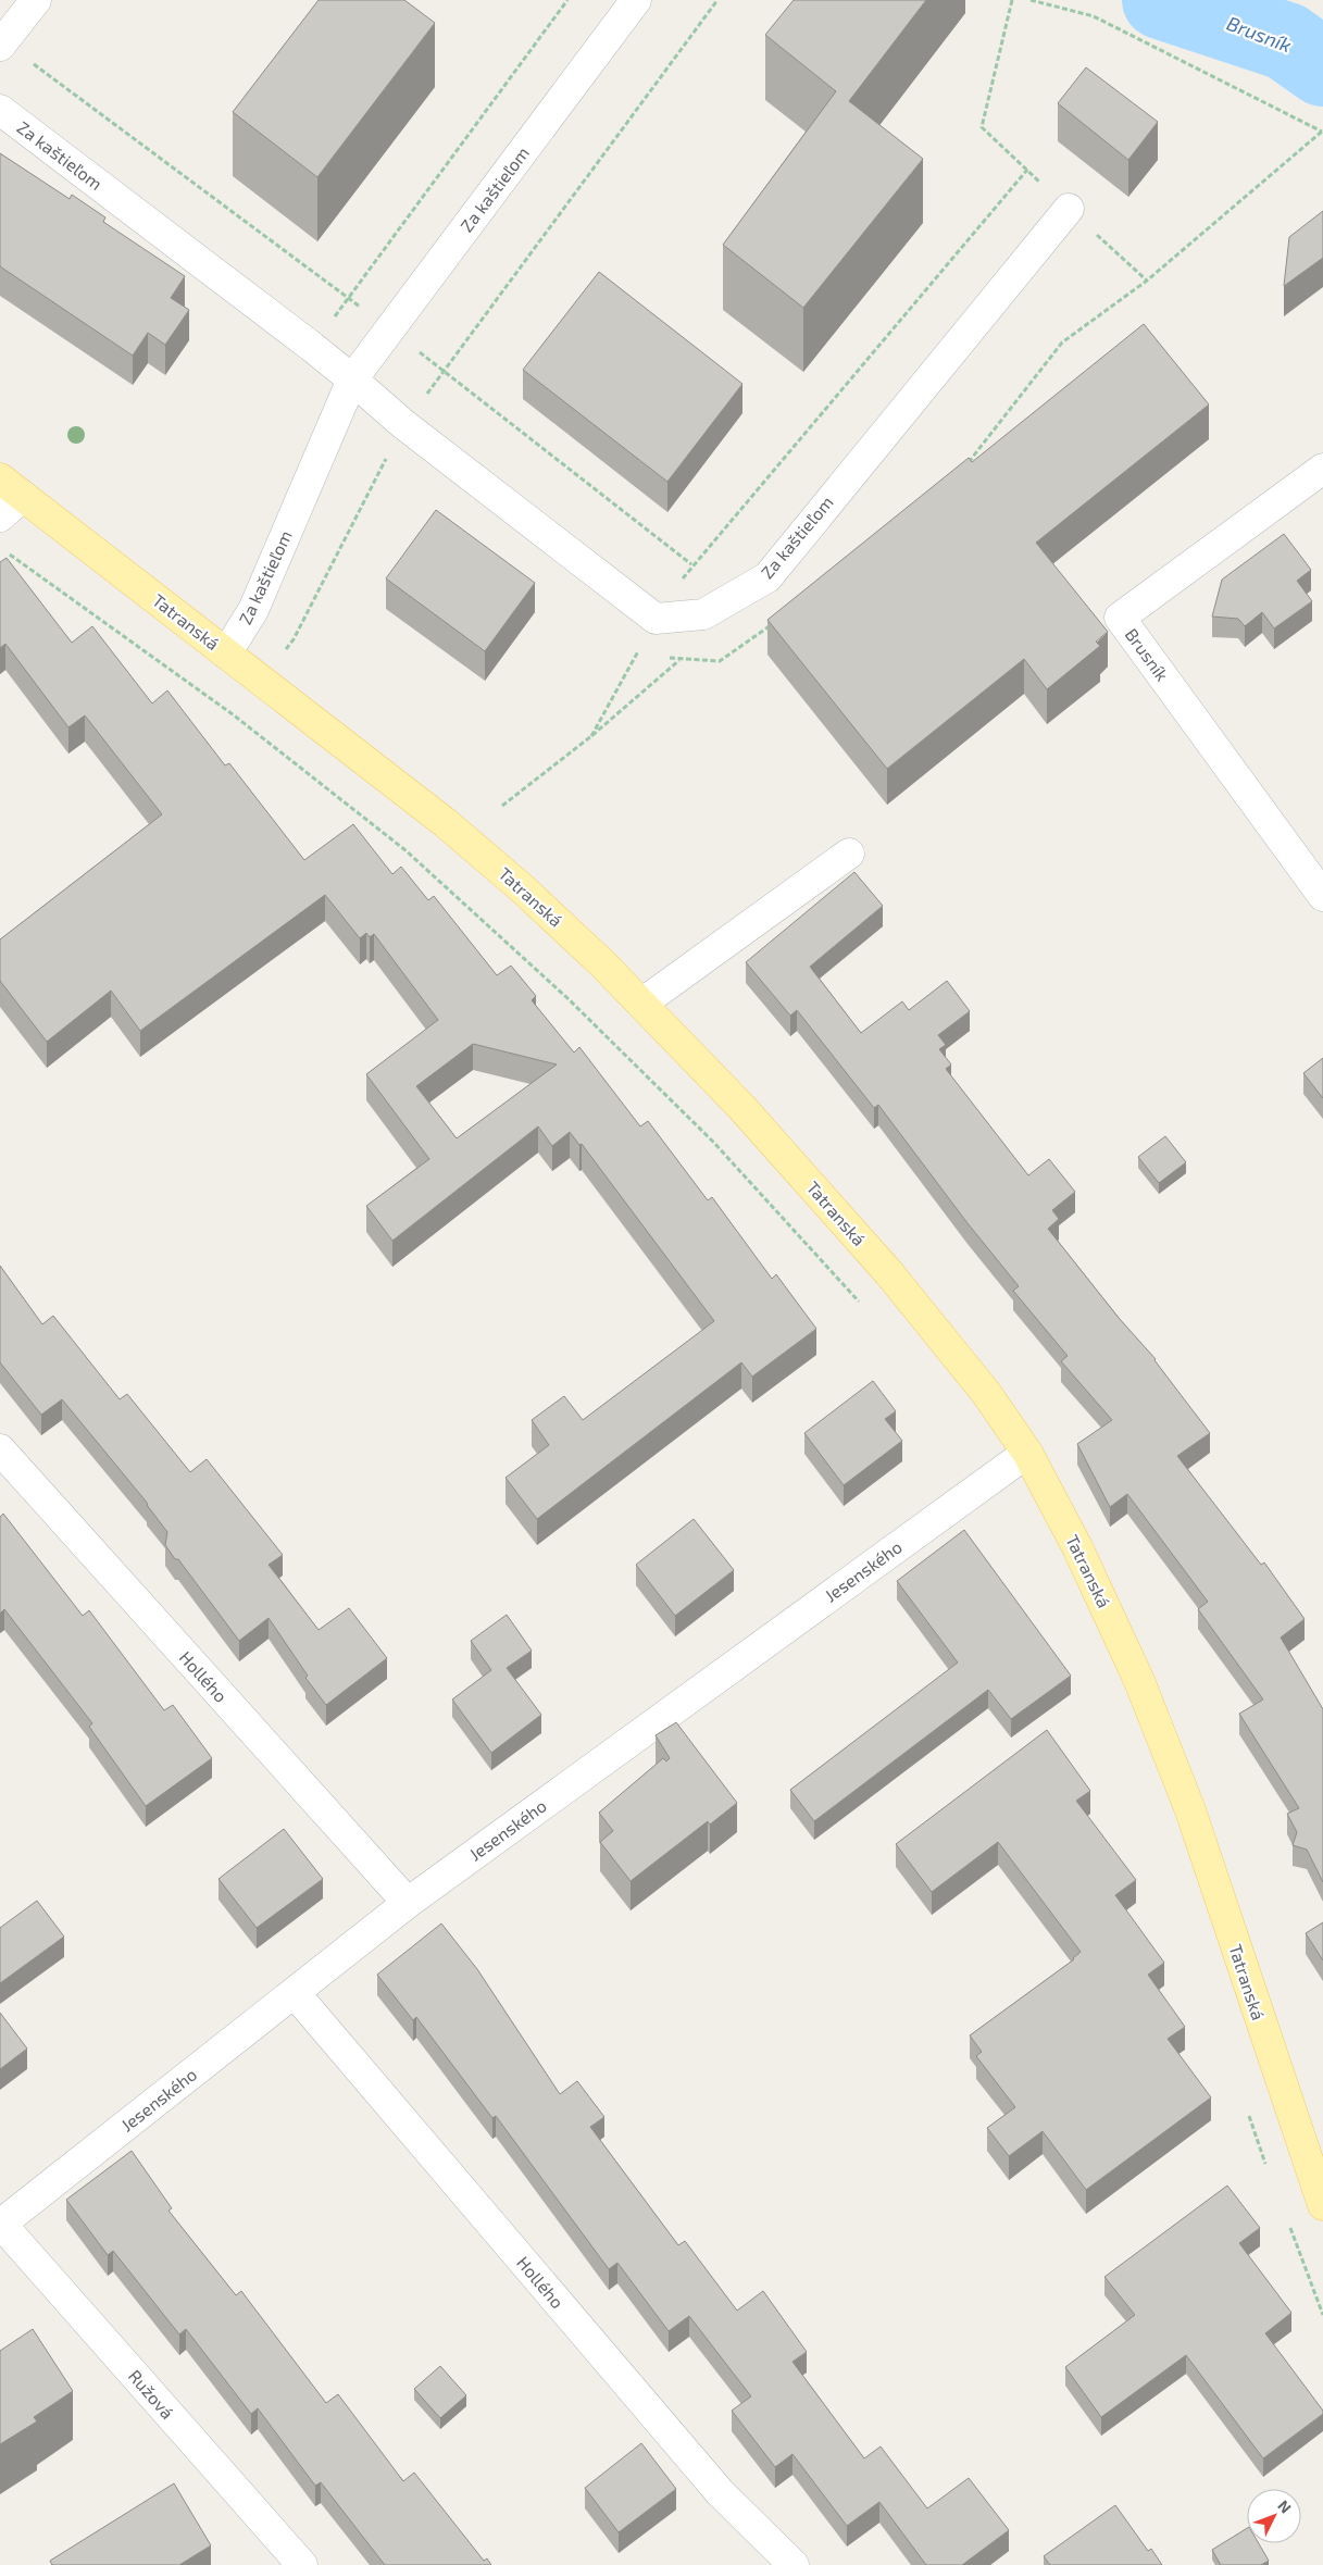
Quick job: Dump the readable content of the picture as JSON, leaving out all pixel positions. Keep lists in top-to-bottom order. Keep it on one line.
{"streets":{"main road":["Tatranská"],"street":["Za kaštieľom","Brusník","Jesenského","Hollého","Ružová"]},"crossings":[["Za kaštieľom","Tatranská"],["Tatranská","Jesenského"],["Jesenského","Hollého"],["Jesenského","Ružová"]],"water":["Brusník"],"north":"top right"}
